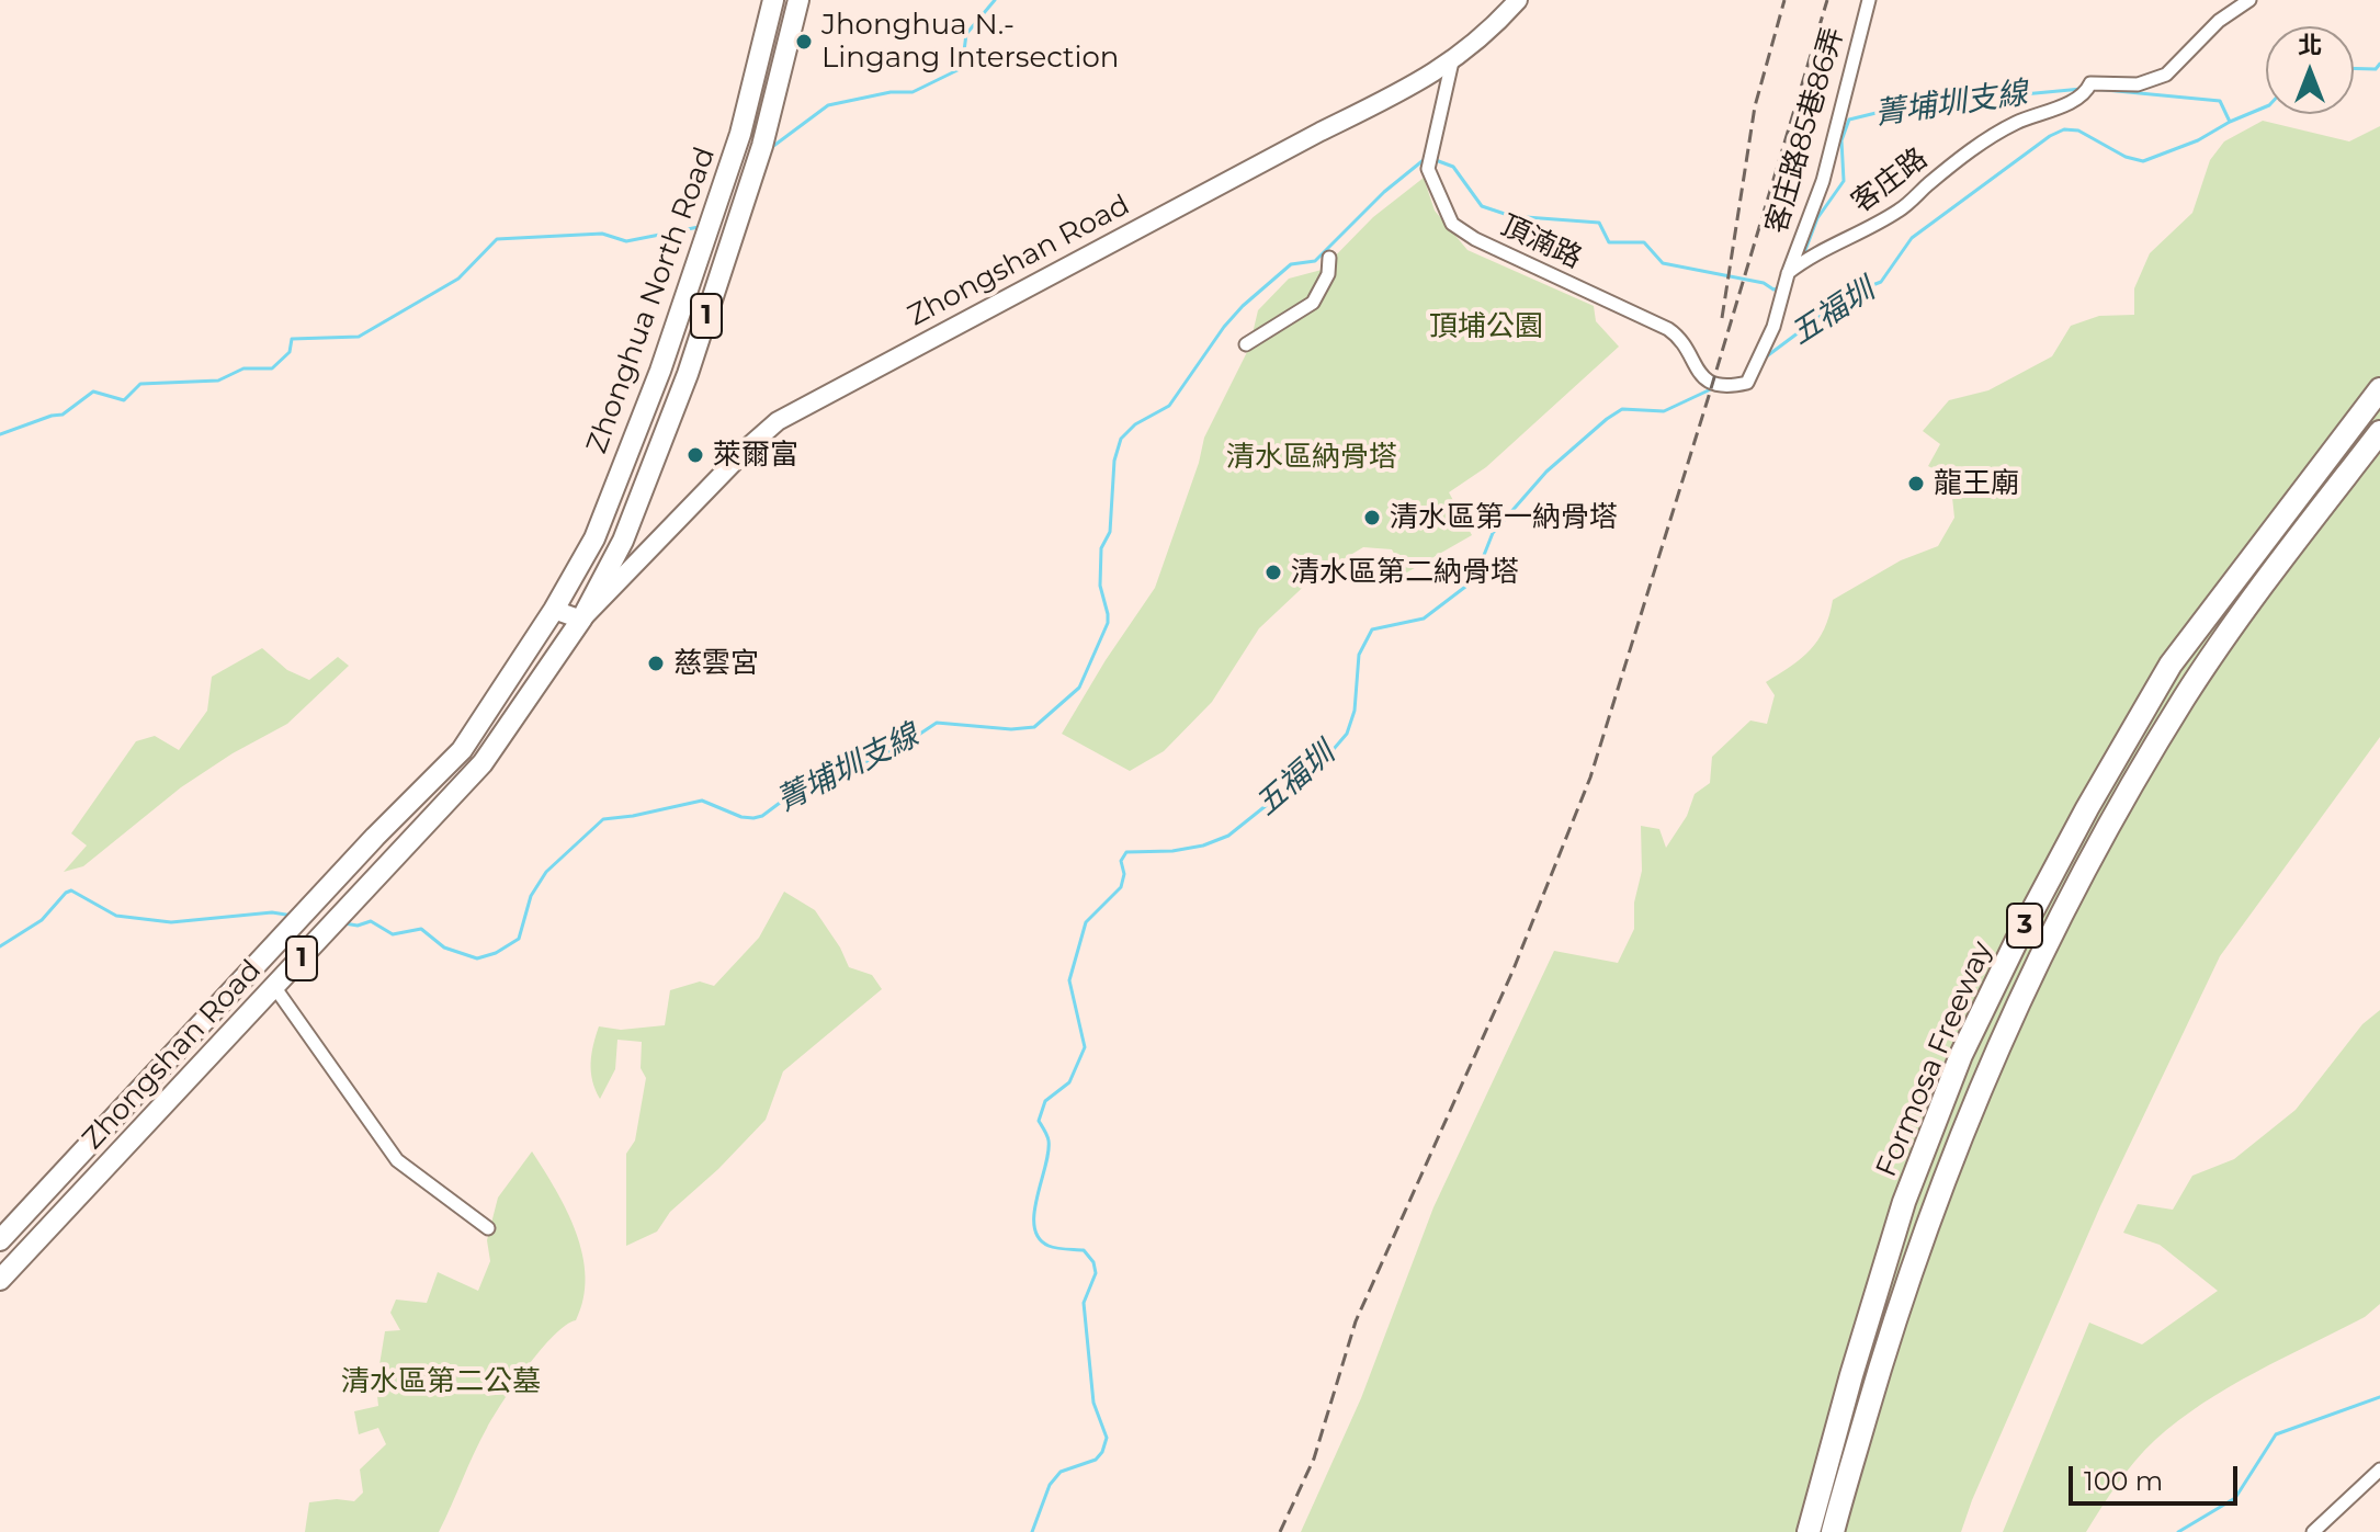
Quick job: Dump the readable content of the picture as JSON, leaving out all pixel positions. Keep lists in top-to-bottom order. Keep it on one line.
{"streets":{"highway":["3","Formosa Freeway"],"main road":["Zhongshan Road","Zhonghua North Road","1"],"street":["客庄路85巷86弄","客庄路","頂湳路"]},"crossings":[["客庄路85巷86弄","客庄路"],["客庄路85巷86弄","頂湳路"],["客庄路","頂湳路"],["頂湳路","Zhongshan Road"],["Zhongshan Road","Zhonghua North Road"]],"water":["菁埔圳支線","五福圳"],"parks":["頂埔公園","清水區納骨塔","清水區第二公墓"],"places":["Jhonghua N.- Lingang Intersection","萊爾富","龍王廟","清水區第一納骨塔","清水區第二納骨塔","慈雲宮"],"scale_bar":"100 m","north":"top"}
